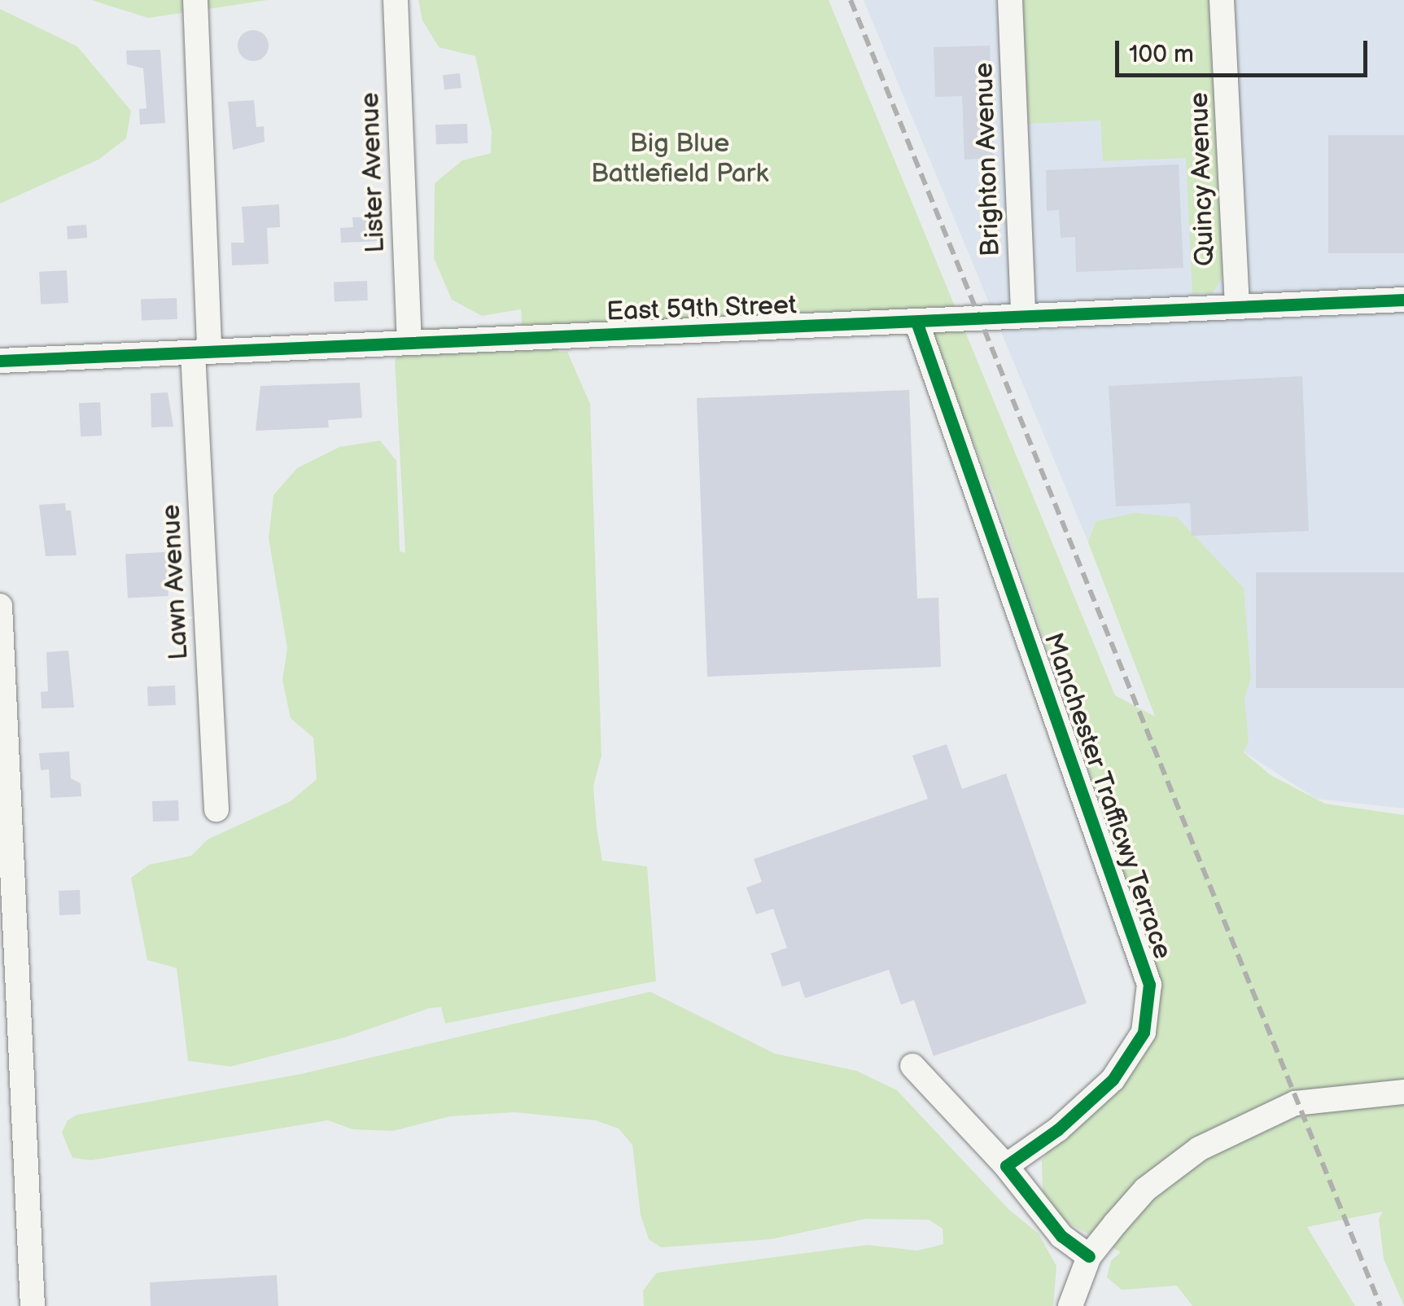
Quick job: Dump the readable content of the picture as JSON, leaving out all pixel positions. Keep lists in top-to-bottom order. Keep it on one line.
{"streets":{"street":["Brighton Avenue","Lister Avenue","Quincy Avenue","East 59th Street","Lawn Avenue","Manchester Trafficwy Terrace"]},"crossings":[["Brighton Avenue","East 59th Street"],["Lister Avenue","East 59th Street"],["Quincy Avenue","East 59th Street"],["East 59th Street","Lawn Avenue"],["East 59th Street","Manchester Trafficwy Terrace"]],"parks":["Big Blue Battlefield Park"],"scale_bar":"100 m"}
